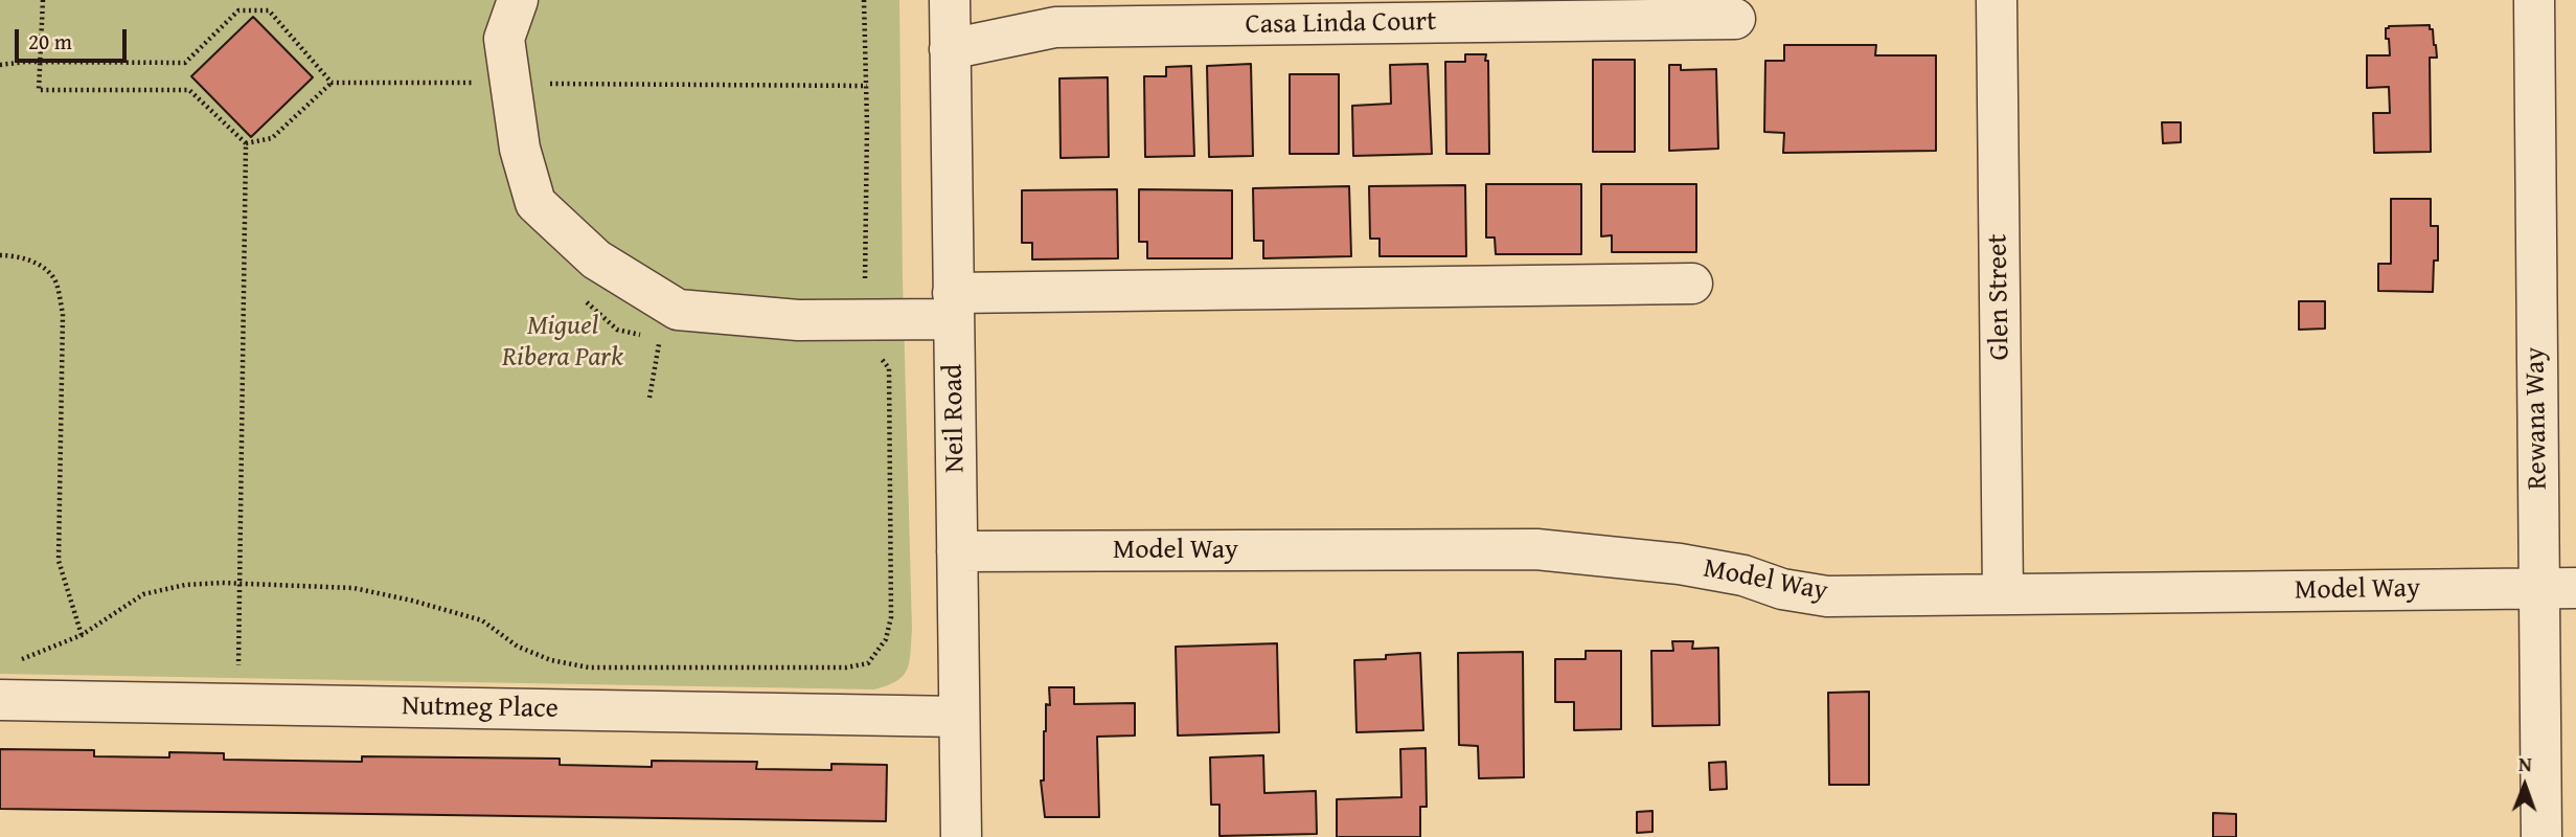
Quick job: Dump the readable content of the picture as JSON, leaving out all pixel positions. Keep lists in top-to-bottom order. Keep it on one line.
{"streets":{"street":["Casa Linda Court","Glen Street","Neil Road","Rewana Way","Model Way","Nutmeg Place"]},"crossings":[["Casa Linda Court","Neil Road"],["Glen Street","Model Way"],["Neil Road","Model Way"],["Neil Road","Nutmeg Place"],["Rewana Way","Model Way"]],"parks":["Miguel Ribera Park"],"scale_bar":"20 m","north":"top"}
